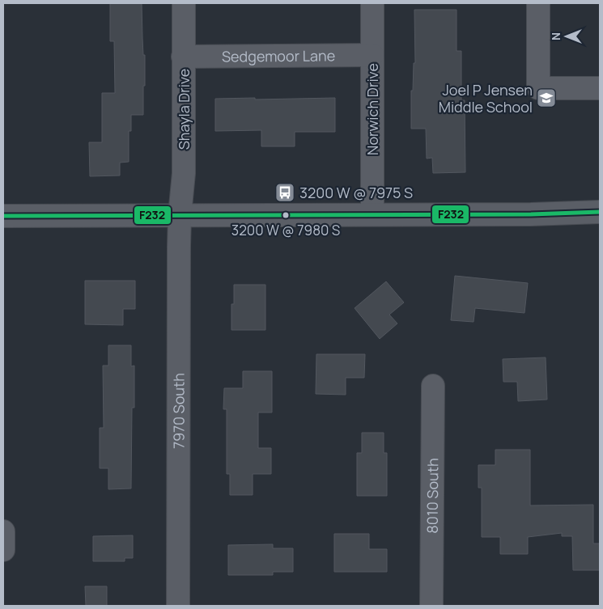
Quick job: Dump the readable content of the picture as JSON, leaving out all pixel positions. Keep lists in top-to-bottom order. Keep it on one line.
{"streets":{"street":["Sedgemoor Lane","Shayla Drive","Norwich Drive","7970 South","8010 South"]},"crossings":[["Sedgemoor Lane","Shayla Drive"],["Sedgemoor Lane","Norwich Drive"],["Shayla Drive","7970 South"]],"places":{"school or university":["Joel P Jensen Middle School"],"bus stop":["3200 W @ 7975 S"],"other":["3200 W @ 7980 S"]},"lines":["transit line F232"],"north":"left"}
